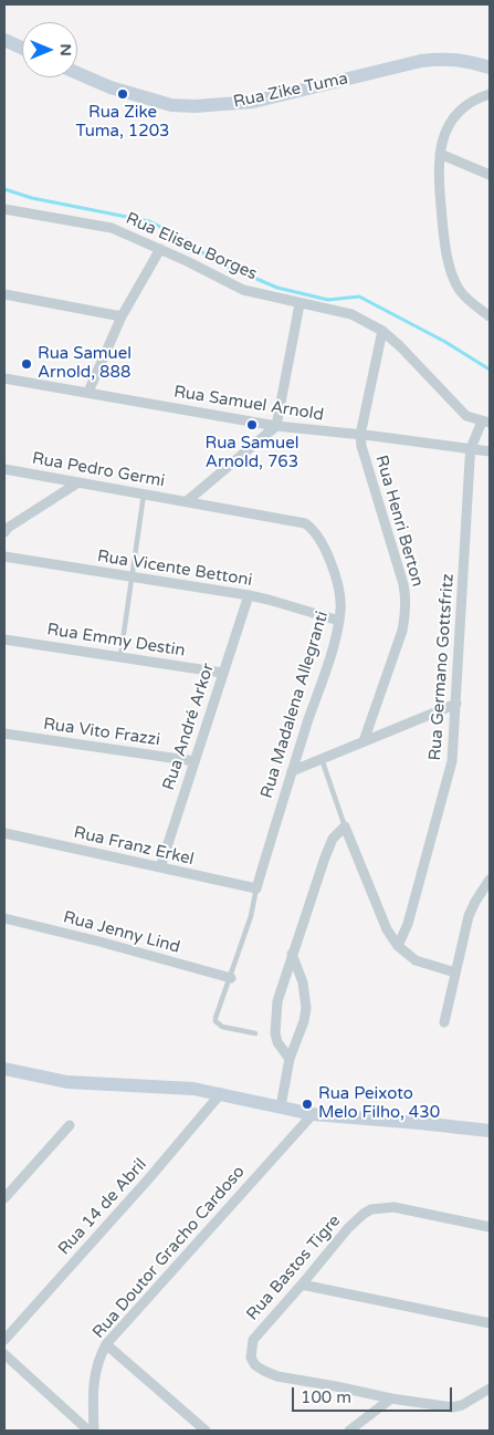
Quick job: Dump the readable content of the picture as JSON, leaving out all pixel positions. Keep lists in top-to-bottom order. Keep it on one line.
{"streets":{"street":["Rua Zike Tuma","Rua Eliseu Borges","Rua Samuel Arnold","Rua Pedro Germi","Rua Henri Berton","Rua Vicente Bettoni","Rua Emmy Destin","Rua Germano Gottsfritz","Rua Madalena Allegranti","Rua André Arkor","Rua Vito Frazzi","Rua Franz Erkel","Rua Jenny Lind","Rua 14 de Abril","Rua Doutor Gracho Cardoso","Rua Bastos Tigre"]},"crossings":[["Rua Eliseu Borges","Rua Germano Gottsfritz"],["Rua Samuel Arnold","Rua Henri Berton"],["Rua Samuel Arnold","Rua Germano Gottsfritz"],["Rua Pedro Germi","Rua Madalena Allegranti"],["Rua Vicente Bettoni","Rua Madalena Allegranti"],["Rua Vicente Bettoni","Rua André Arkor"],["Rua Emmy Destin","Rua André Arkor"],["Rua Madalena Allegranti","Rua Franz Erkel"],["Rua André Arkor","Rua Vito Frazzi"],["Rua André Arkor","Rua Franz Erkel"]],"places":["Rua Zike Tuma, 1203","Rua Samuel Arnold, 888","Rua Samuel Arnold, 763","Rua Peixoto Melo Filho, 430"],"scale_bar":"100 m","north":"right"}
